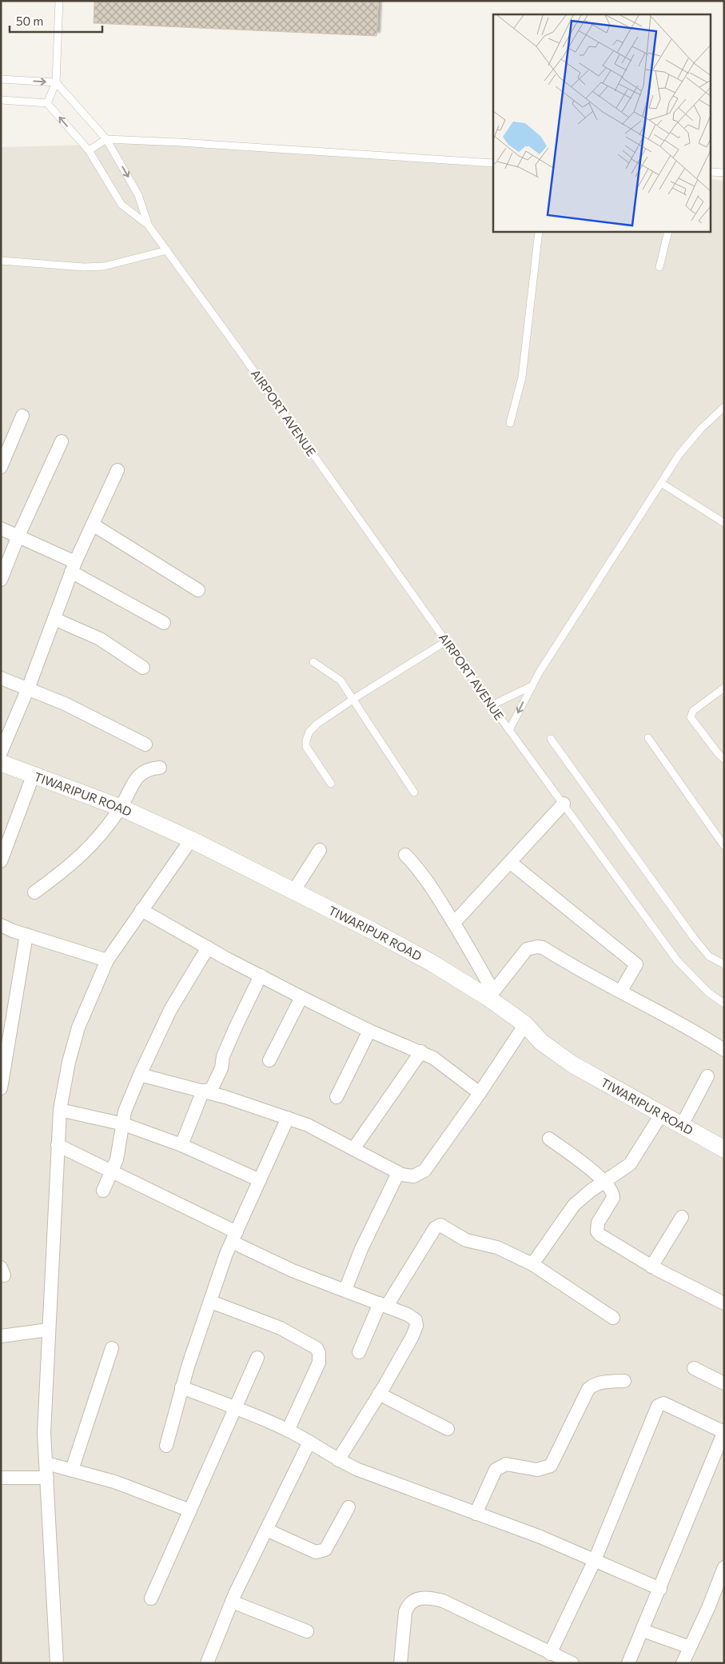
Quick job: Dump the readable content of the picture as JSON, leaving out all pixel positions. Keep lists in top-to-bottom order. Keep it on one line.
{"streets":{"street":["TIWARIPUR ROAD"],"lane":["AIRPORT AVENUE"]},"scale_bar":"50 m"}
